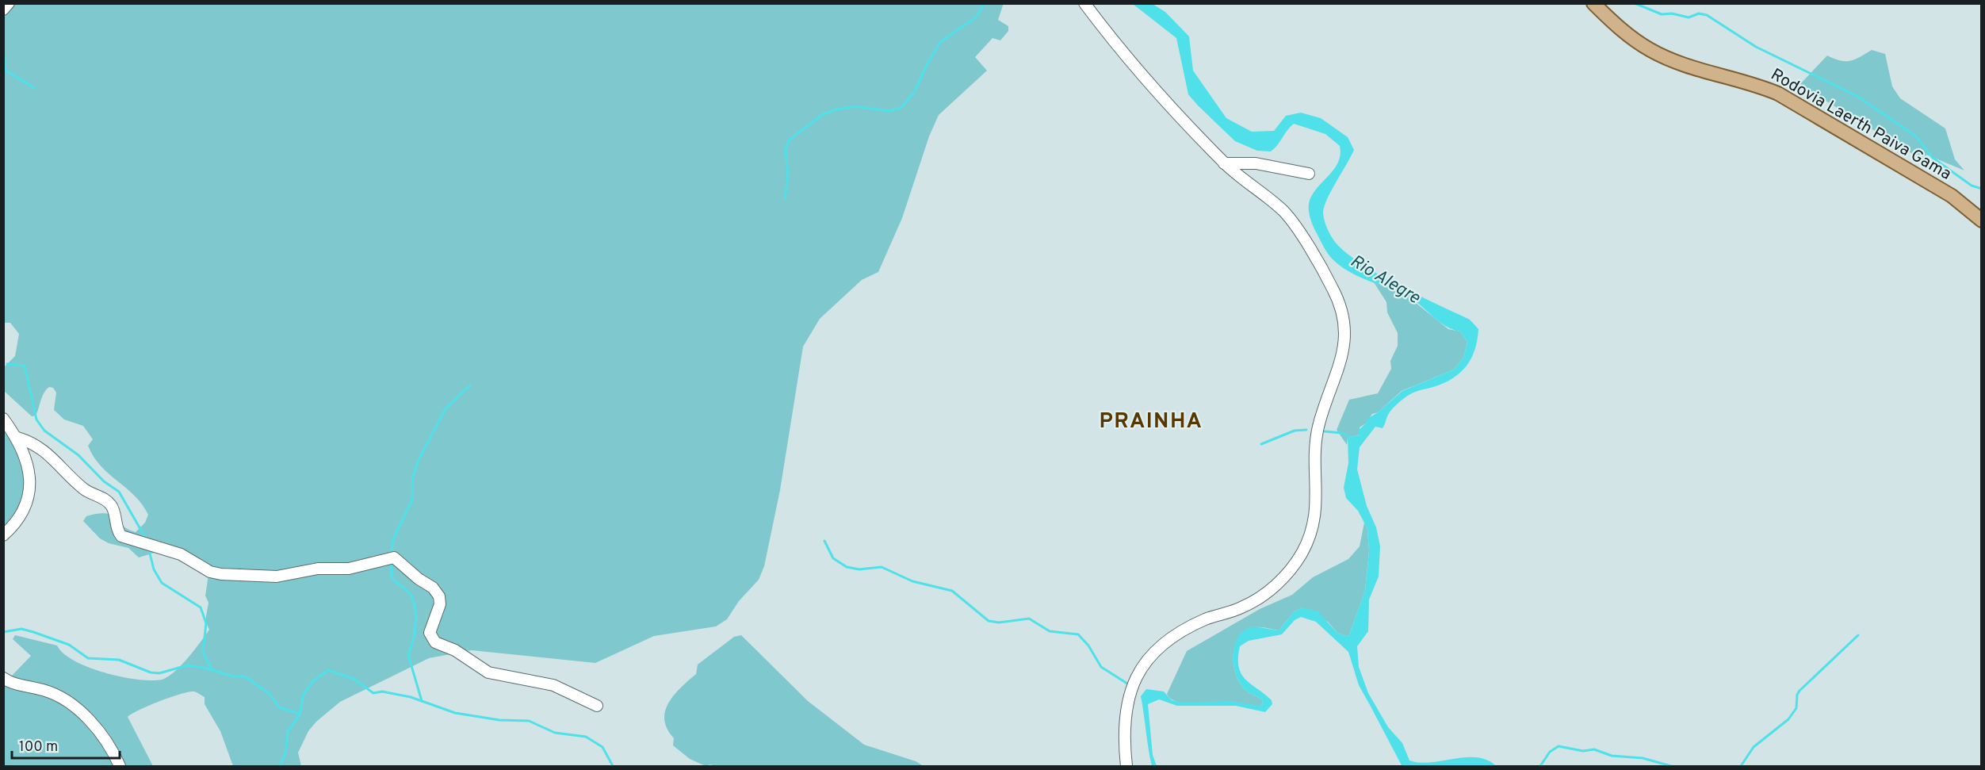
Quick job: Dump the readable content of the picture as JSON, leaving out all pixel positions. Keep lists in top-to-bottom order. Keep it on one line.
{"streets":{"main road":["Rodovia Laerth Paiva Gama"]},"districts":["PRAINHA"],"water":["Rio Alegre"],"scale_bar":"100 m"}
